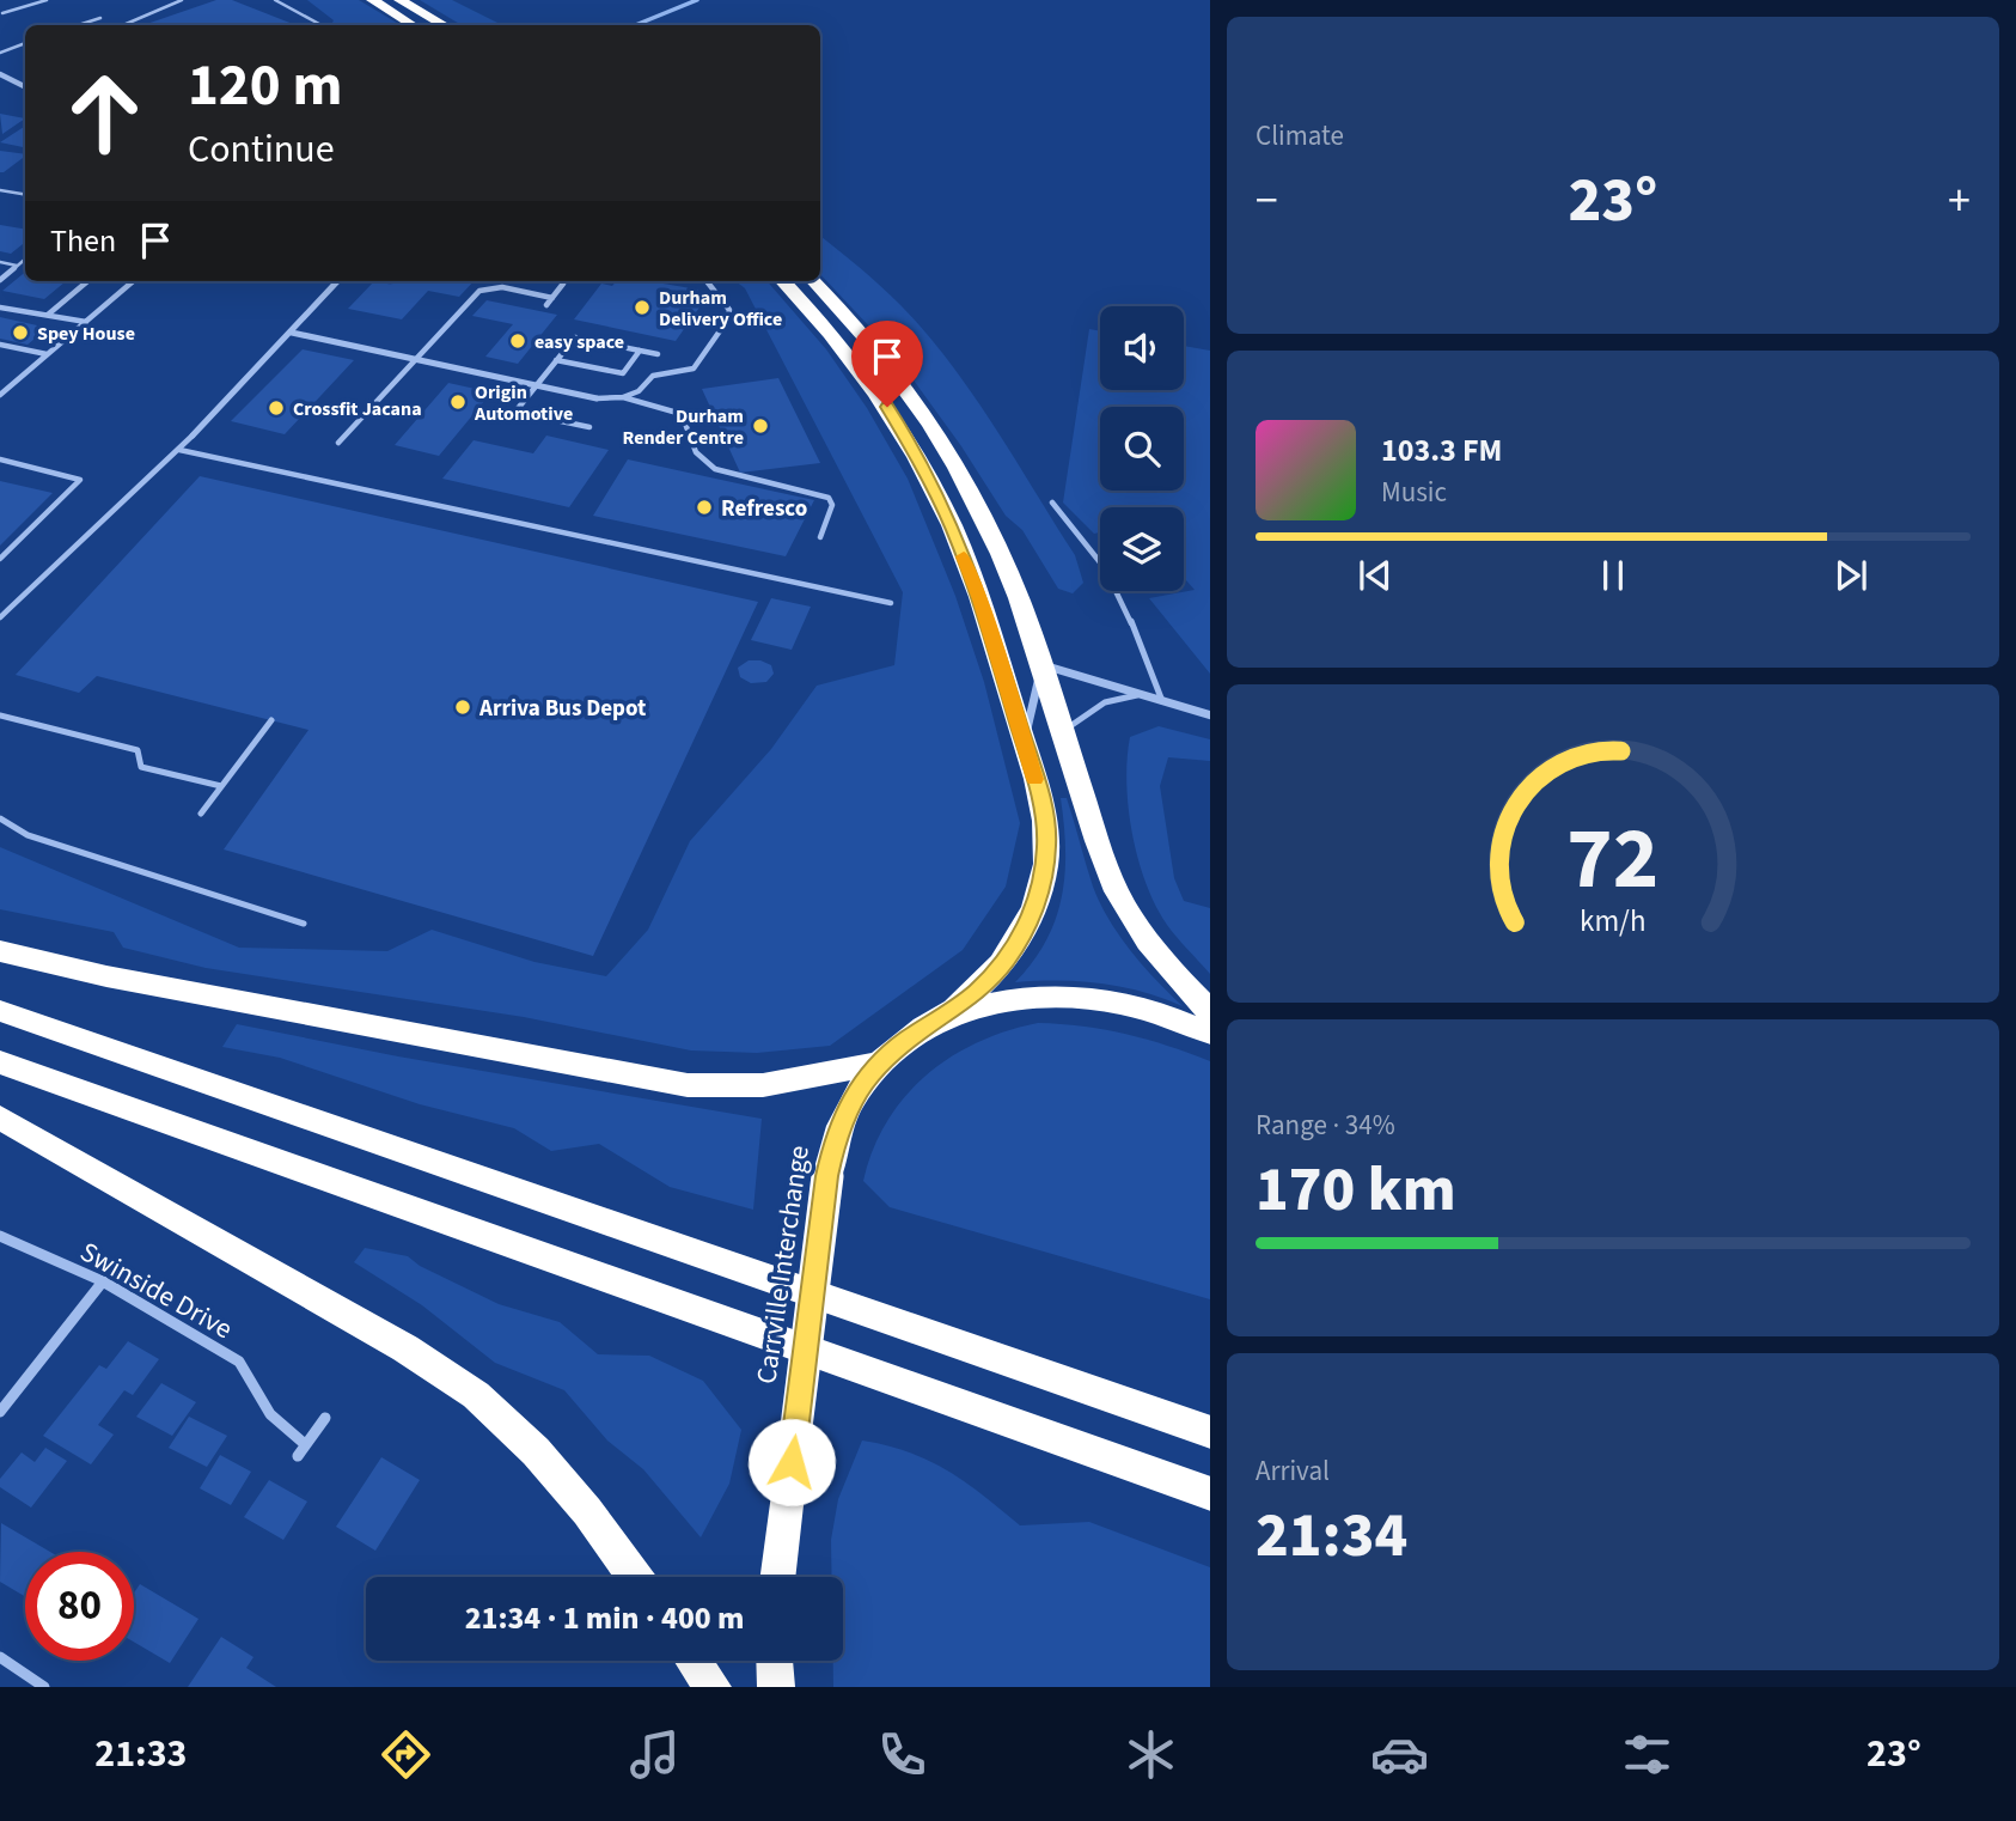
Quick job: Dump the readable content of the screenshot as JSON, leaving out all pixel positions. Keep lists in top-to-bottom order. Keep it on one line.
{"streets":{"highway":["Carrville Interchange"],"street":["Swinside Drive"]},"places":["Durham Delivery Office","Spey House","easy space","Origin Automotive","Crossfit Jacana","Durham Render Centre","Refresco","Arriva Bus Depot"],"page":{"tile":["Climate",["Range · 34%","170 km"],["Arrival","21:34"]],"turn":["120 m","Continue"],"heat":["−","23°","+"],"then":"Then","song":["103.3 FM","Music"],"limit":"80","trip":"21:34 · 1 min · 400 m","tabs":["21:33","23°"],"gauge":["72","km/h"]}}
